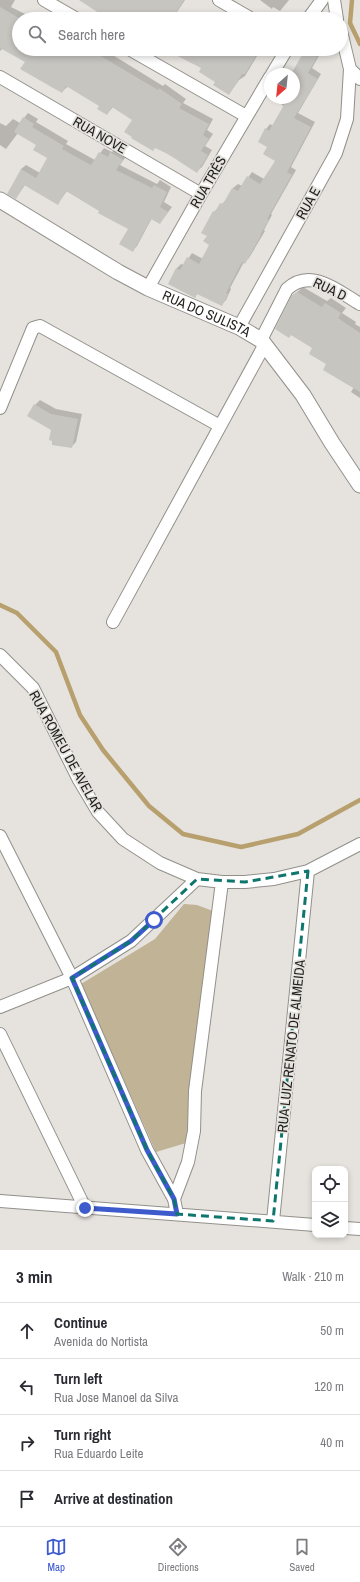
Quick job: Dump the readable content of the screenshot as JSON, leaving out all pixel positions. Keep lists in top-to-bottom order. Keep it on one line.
{"streets":{"street":["RUA NOVE","RUA TRÊS","RUA E","RUA D","RUA DO SULISTA","RUA ROMEU DE AVELAR","RUA LUIZ RENATO DE ALMEIDA"]},"crossings":[["RUA NOVE","RUA TRÊS"],["RUA TRÊS","RUA DO SULISTA"],["RUA E","RUA DO SULISTA"],["RUA D","RUA DO SULISTA"],["RUA ROMEU DE AVELAR","RUA LUIZ RENATO DE ALMEIDA"]],"north":"bottom left","page":{"search":"Search here","heading":["3 min","Walk · 210 m"],"list":[["Continue","Avenida do Nortista","50 m"],["Turn left","Rua Jose Manoel da Silva","120 m"],["Turn right","Rua Eduardo Leite","40 m"],"Arrive at destination"],"nav":["Map","Directions","Saved"]}}
